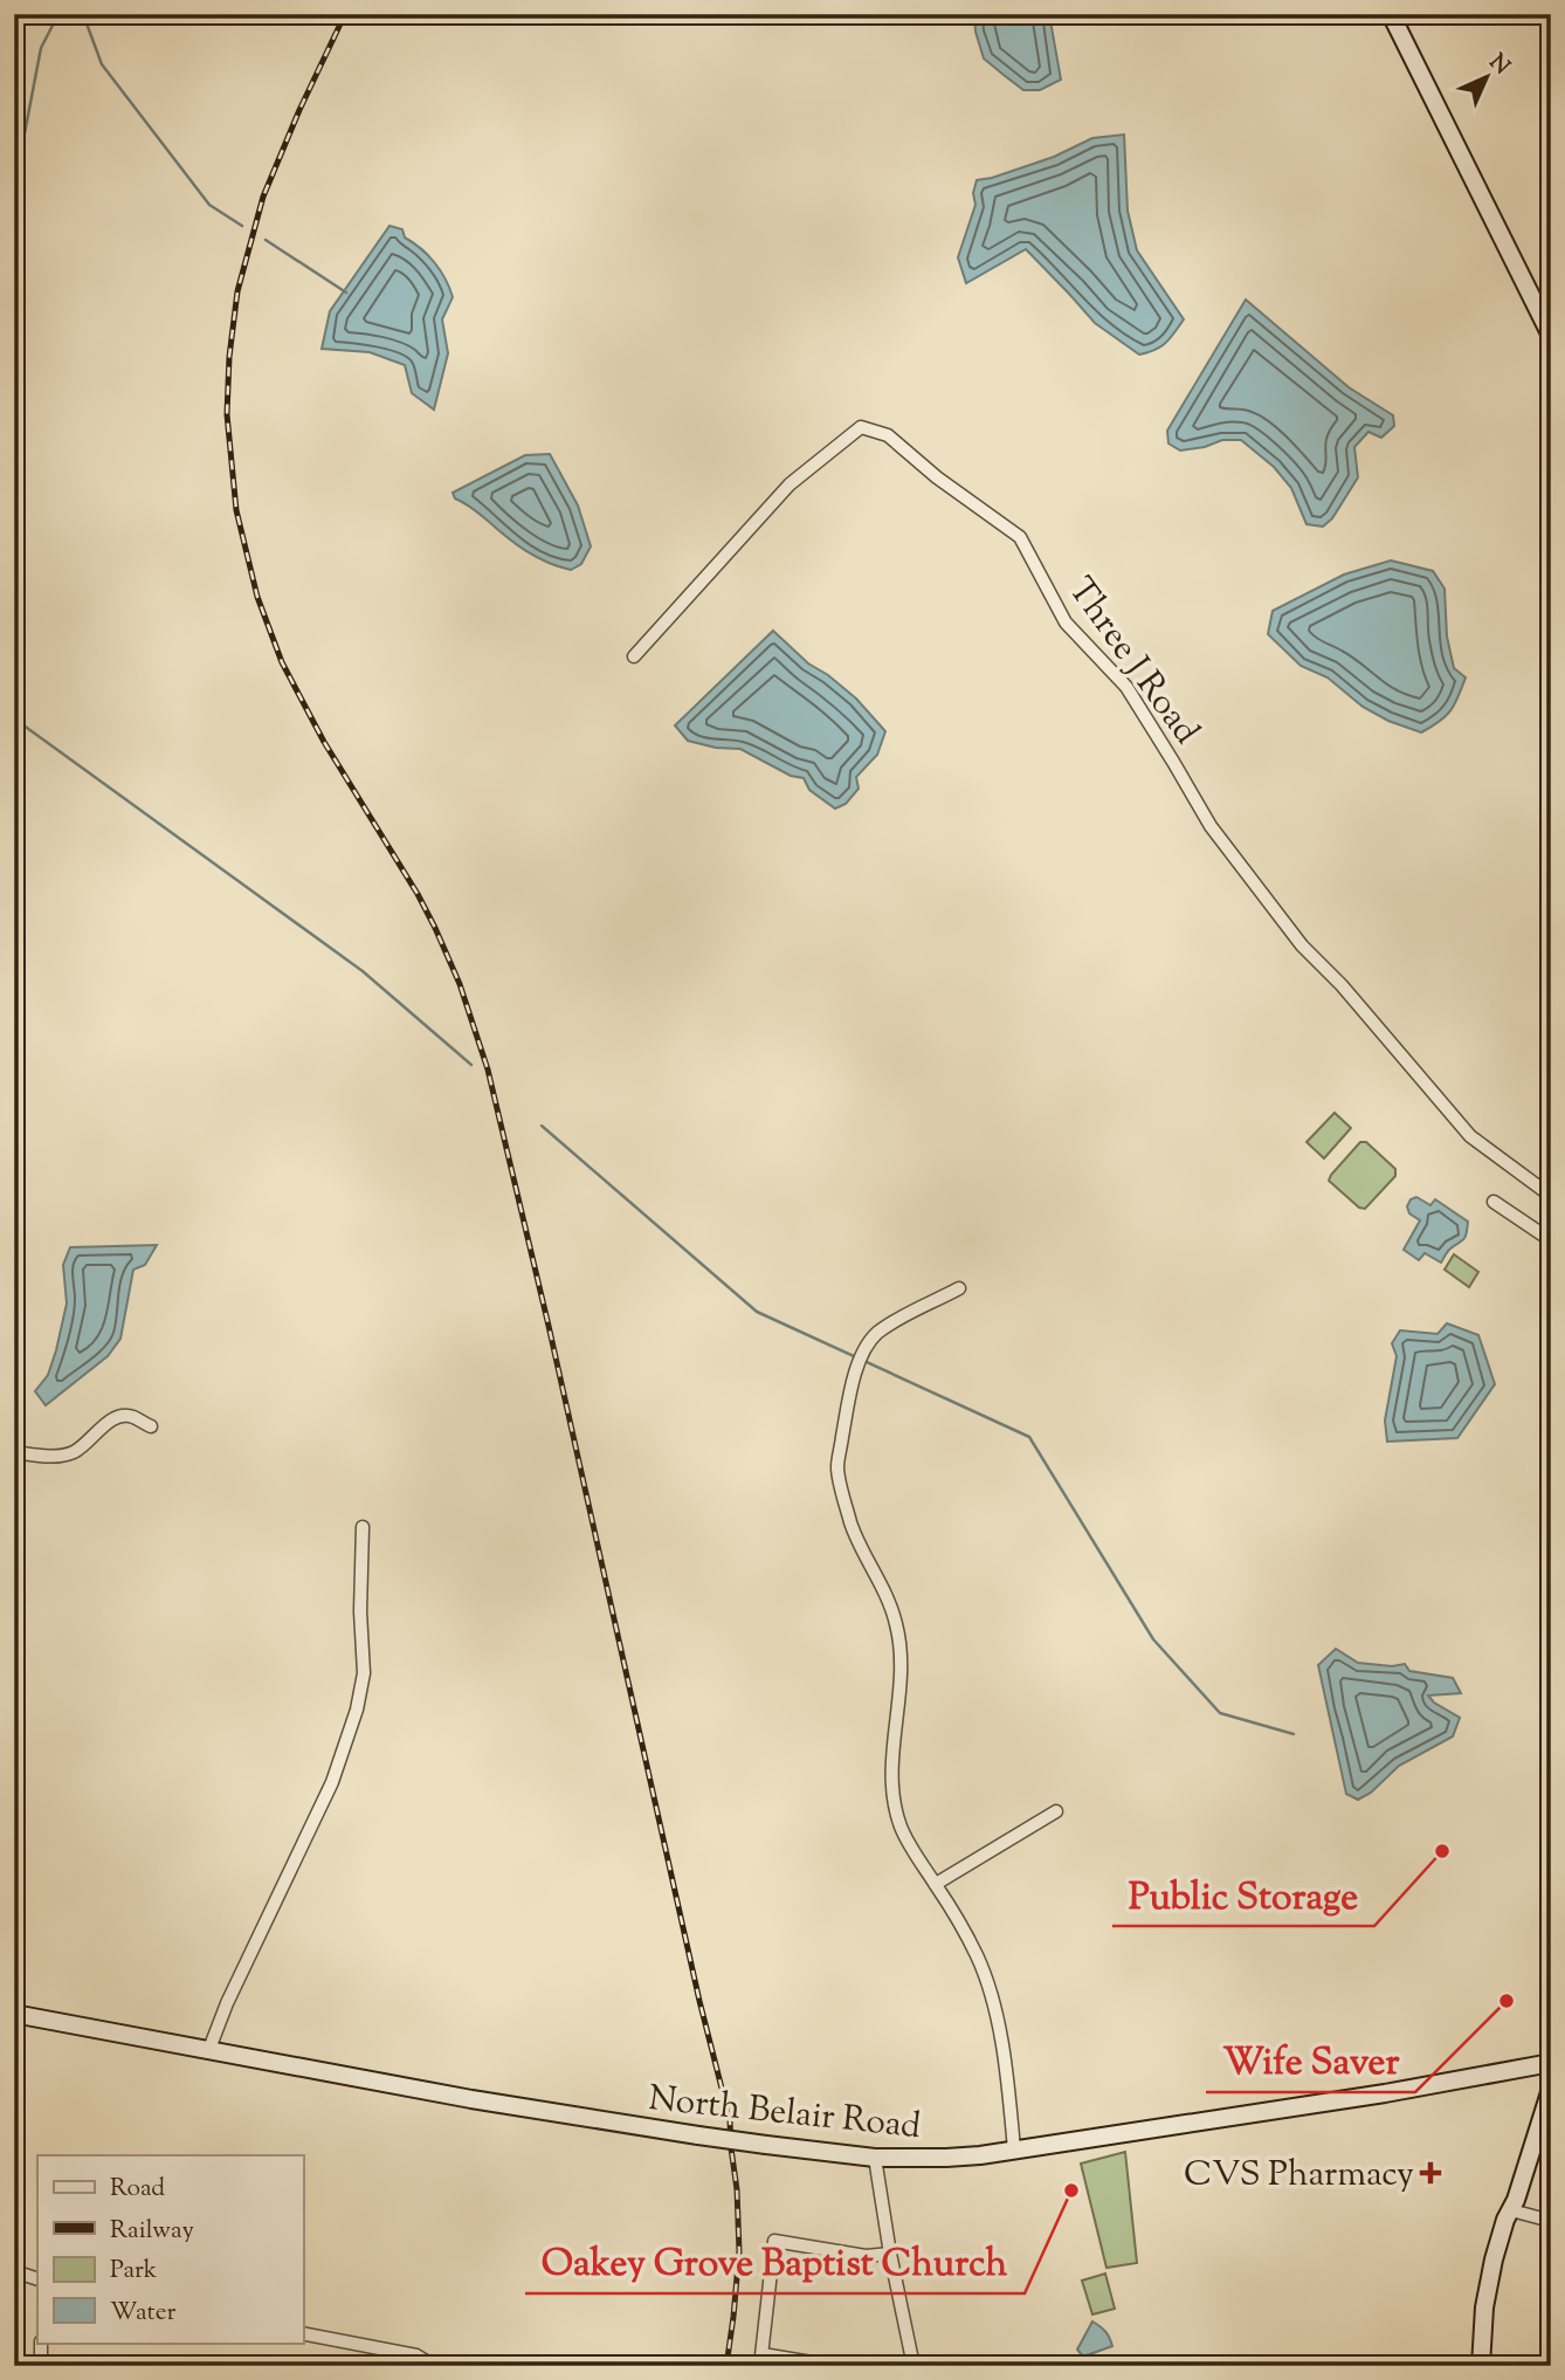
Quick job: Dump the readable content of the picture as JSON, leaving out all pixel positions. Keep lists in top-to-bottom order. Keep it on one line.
{"streets":{"street":["Three J Road","North Belair Road"]},"places":{"other":["Public Storage","Wife Saver","Oakey Grove Baptist Church"],"health":["CVS Pharmacy"]},"legend":["Road","Railway","Park","Water"],"north":"top right"}
